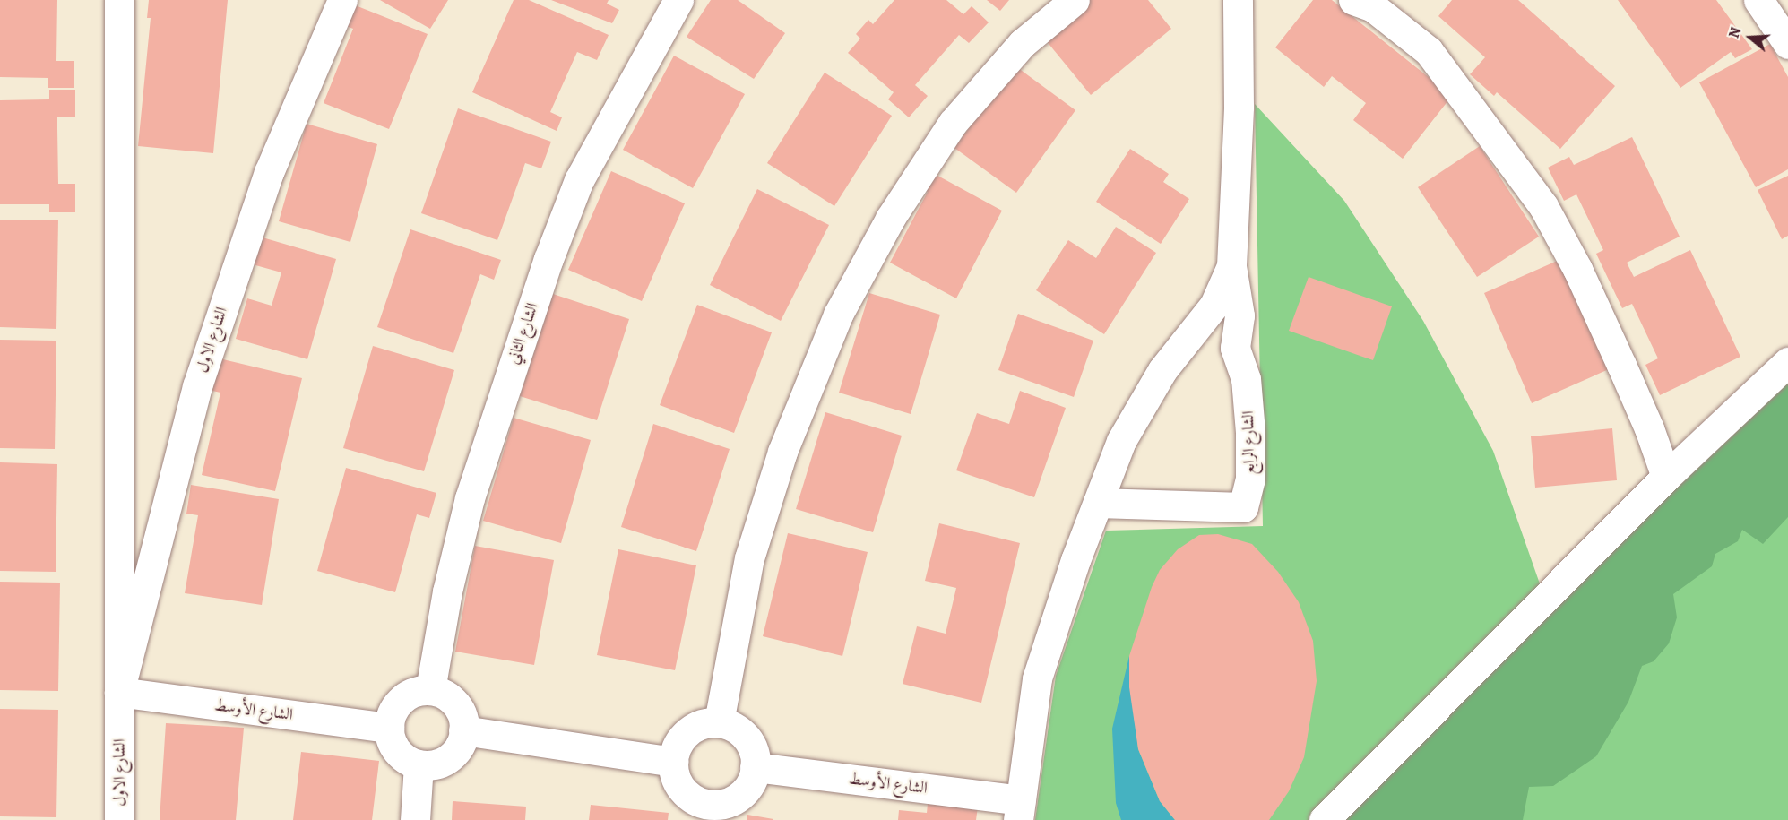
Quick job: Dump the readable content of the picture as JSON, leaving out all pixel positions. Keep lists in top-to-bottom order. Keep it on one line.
{"streets":{"street":["الشارع الثاني","الشارع الاول","الشارع الرابع","الشارع الأوسط"]},"crossings":[["الشارع الثاني","الشارع الأوسط"],["الشارع الاول","الشارع الأوسط"],["الشارع الرابع","الشارع الأوسط"]],"north":"left"}
